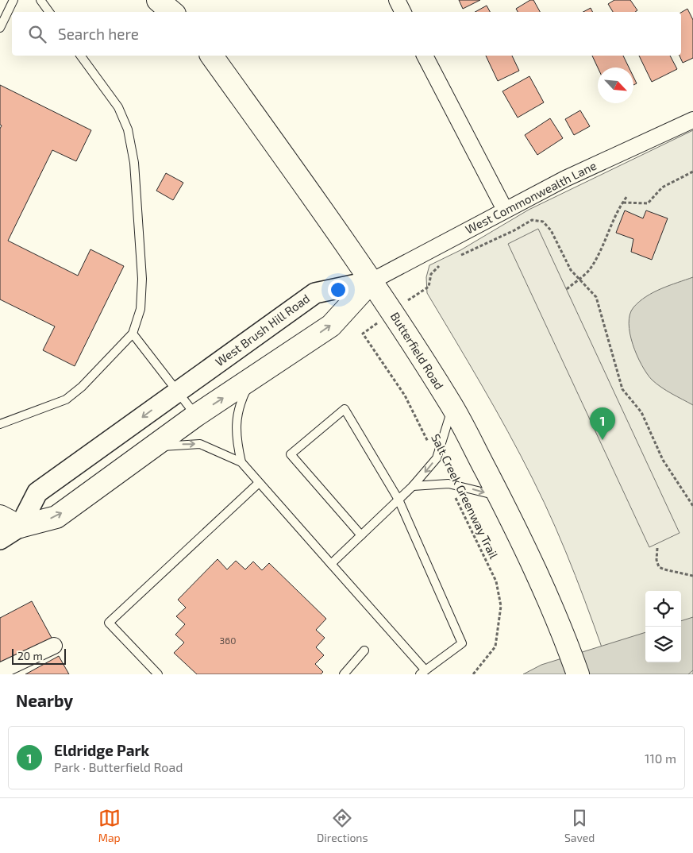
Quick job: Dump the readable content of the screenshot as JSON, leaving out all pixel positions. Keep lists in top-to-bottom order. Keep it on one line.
{"streets":{"main road":["Butterfield Road"],"street":["West Commonwealth Lane","West Brush Hill Road"],"path":["Salt Creek Greenway Trail"]},"crossings":[["West Commonwealth Lane","West Brush Hill Road"],["West Commonwealth Lane","Butterfield Road"],["West Brush Hill Road","Butterfield Road"]],"one_way":["West Brush Hill Road"],"house_numbers":["360"],"scale_bar":"20 m","north":"bottom right","page":{"search":"Search here","pins":"1","scale":"20 m","heading":"Nearby","list":[{"mark":"1","name":"Eldridge Park","note":"Park · Butterfield Road","value":"110 m"}],"nav":["Map","Directions","Saved"]}}
